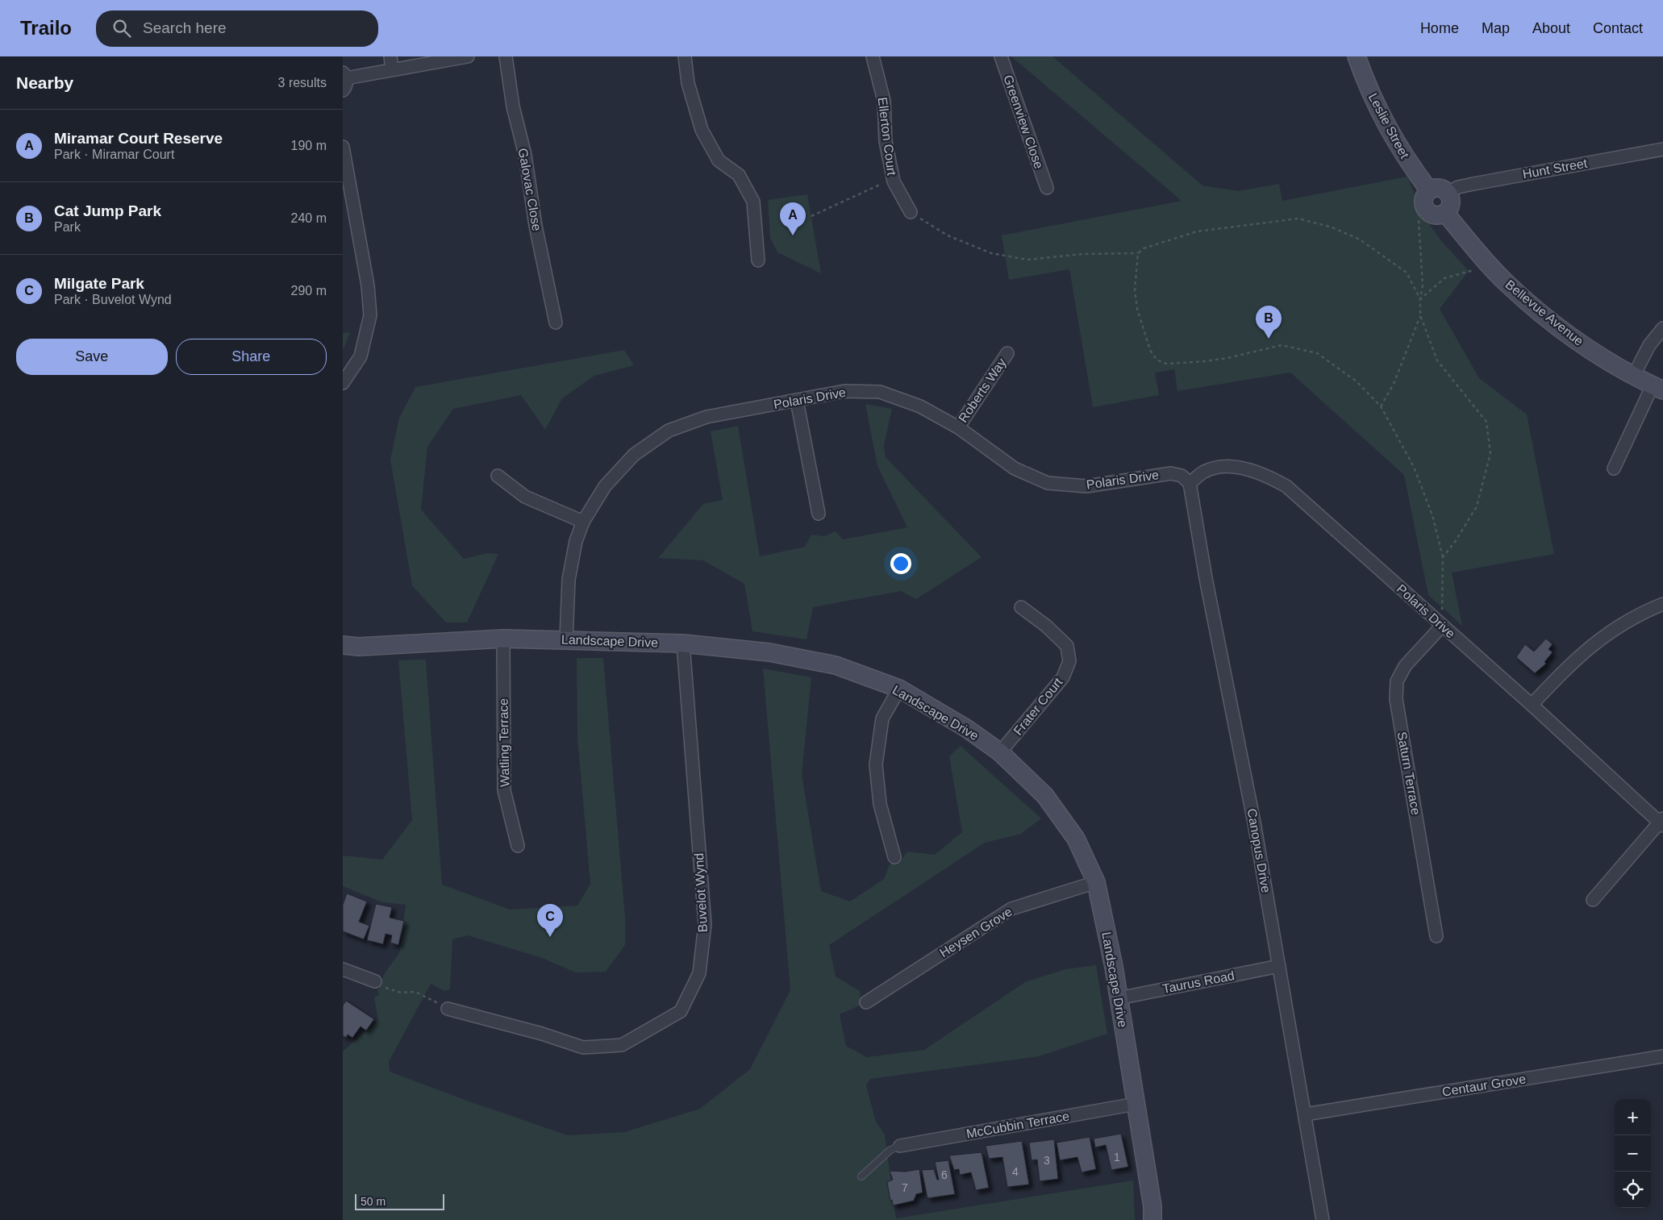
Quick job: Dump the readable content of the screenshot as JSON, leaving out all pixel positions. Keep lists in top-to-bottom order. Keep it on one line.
{"streets":{"street":["Greenview Close","Leslie Street","Ellerton Court","Hunt Street","Galovac Close","Bellevue Avenue","Roberts Way","Polaris Drive","Landscape Drive","Frater Court","Watling Terrace","Saturn Terrace","Canopus Drive","Buvelot Wynd","Heysen Grove","Taurus Road","Centaur Grove","McCubbin Terrace"]},"crossings":[["Leslie Street","Hunt Street"],["Leslie Street","Bellevue Avenue"],["Hunt Street","Bellevue Avenue"],["Roberts Way","Polaris Drive"],["Polaris Drive","Landscape Drive"],["Polaris Drive","Saturn Terrace"],["Polaris Drive","Canopus Drive"],["Landscape Drive","Frater Court"],["Landscape Drive","Watling Terrace"],["Landscape Drive","Buvelot Wynd"],["Landscape Drive","Heysen Grove"],["Landscape Drive","Taurus Road"],["Landscape Drive","McCubbin Terrace"],["Canopus Drive","Taurus Road"],["Canopus Drive","Centaur Grove"]],"house_numbers":["1","3","4","6","7"],"scale_bar":"50 m","page":{"header":"Trailo","search":"Search here","nav":["Home","Map","About","Contact"],"heading":["Nearby","3 results"],"list":[{"mark":"A","name":"Miramar Court Reserve","note":"Park · Miramar Court","value":"190 m"},{"mark":"B","name":"Cat Jump Park","note":"Park","value":"240 m"},{"mark":"C","name":"Milgate Park","note":"Park · Buvelot Wynd","value":"290 m"}],"pins":["A","B","C"],"buttons":["Save","Share"],"map_buttons":["+","−"],"scale":"50 m"}}
